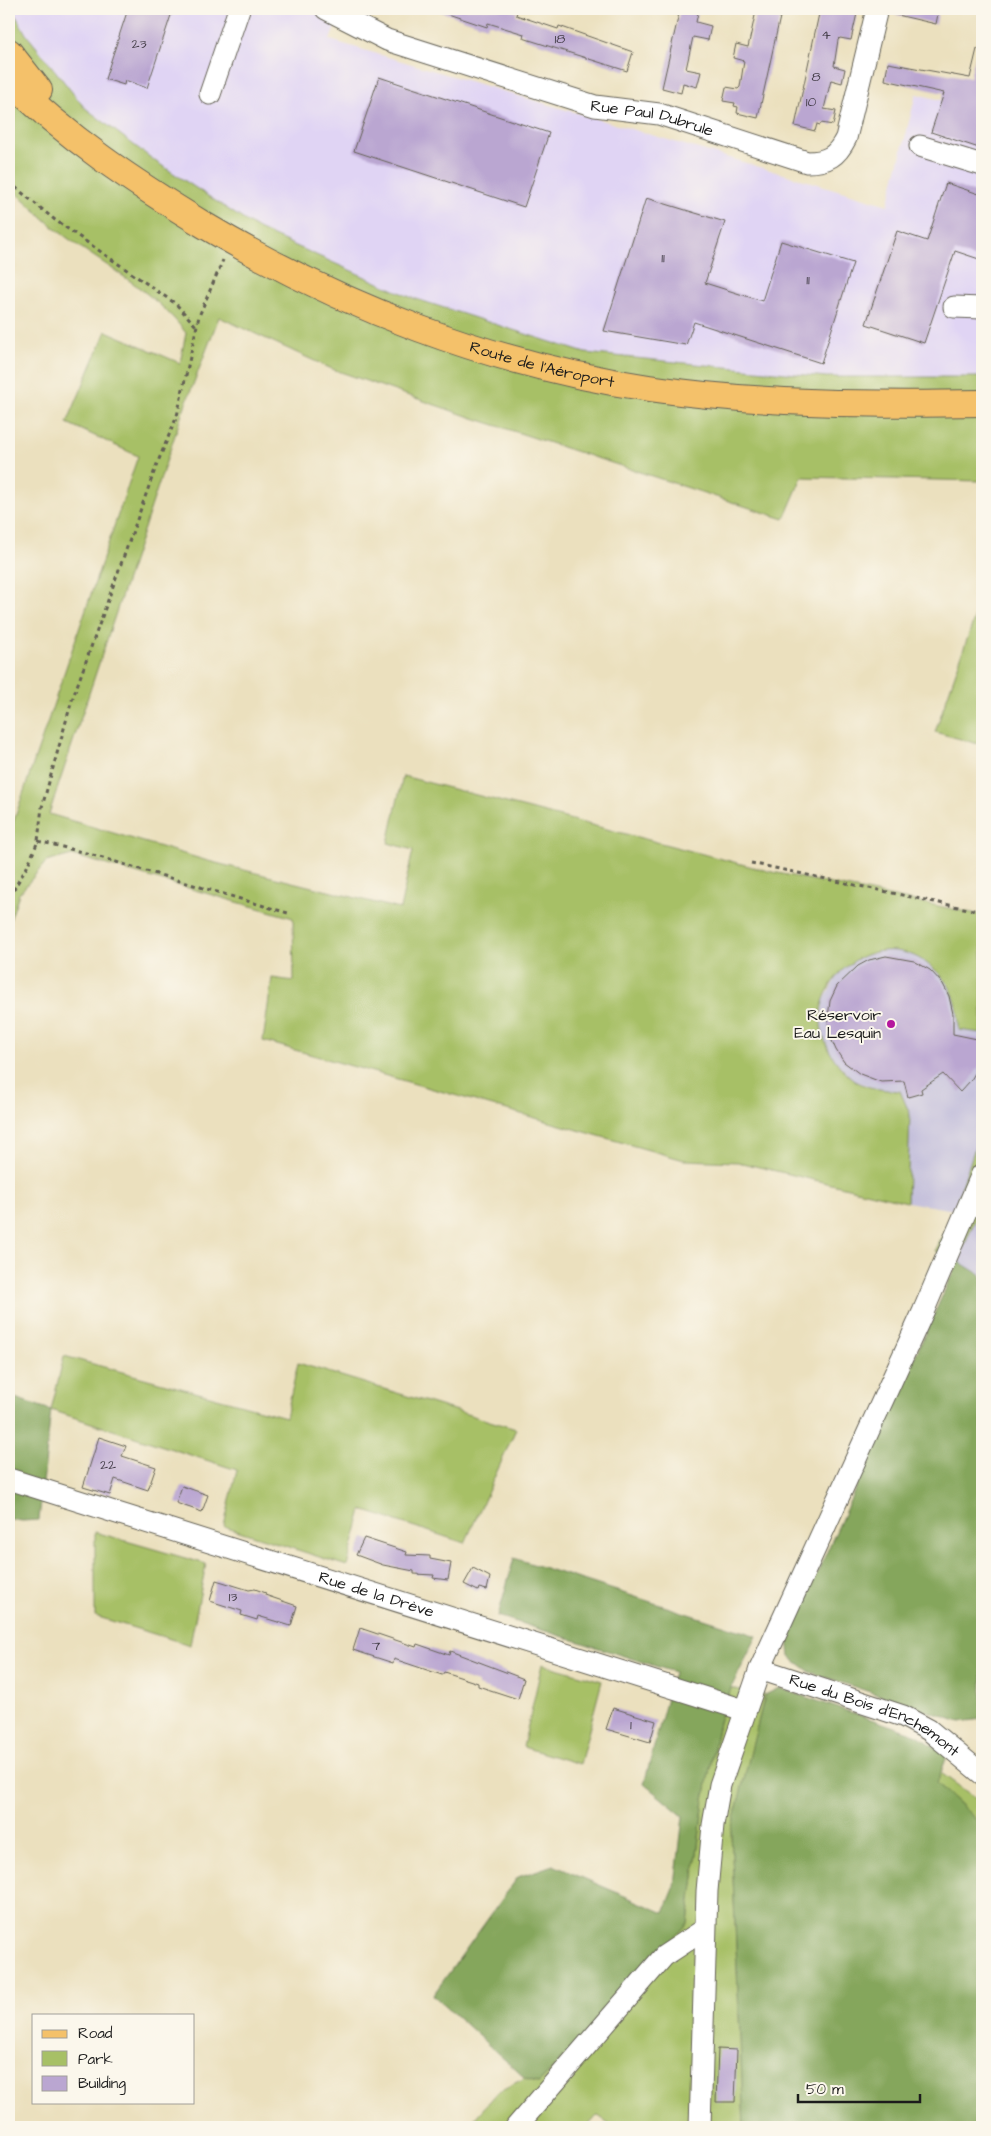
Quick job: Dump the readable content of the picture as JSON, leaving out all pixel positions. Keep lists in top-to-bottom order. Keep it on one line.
{"streets":{"main road":["Route de l'Aéroport"],"street":["Rue Paul Dubrule","Rue de la Drève","Rue du Bois d’Enchemont"]},"places":["Réservoir Eau Lesquin"],"house_numbers":["4","18","23","8","10","11","11","22","13","7","1"],"legend":["Road","Park","Building"],"scale_bar":"50 m"}
